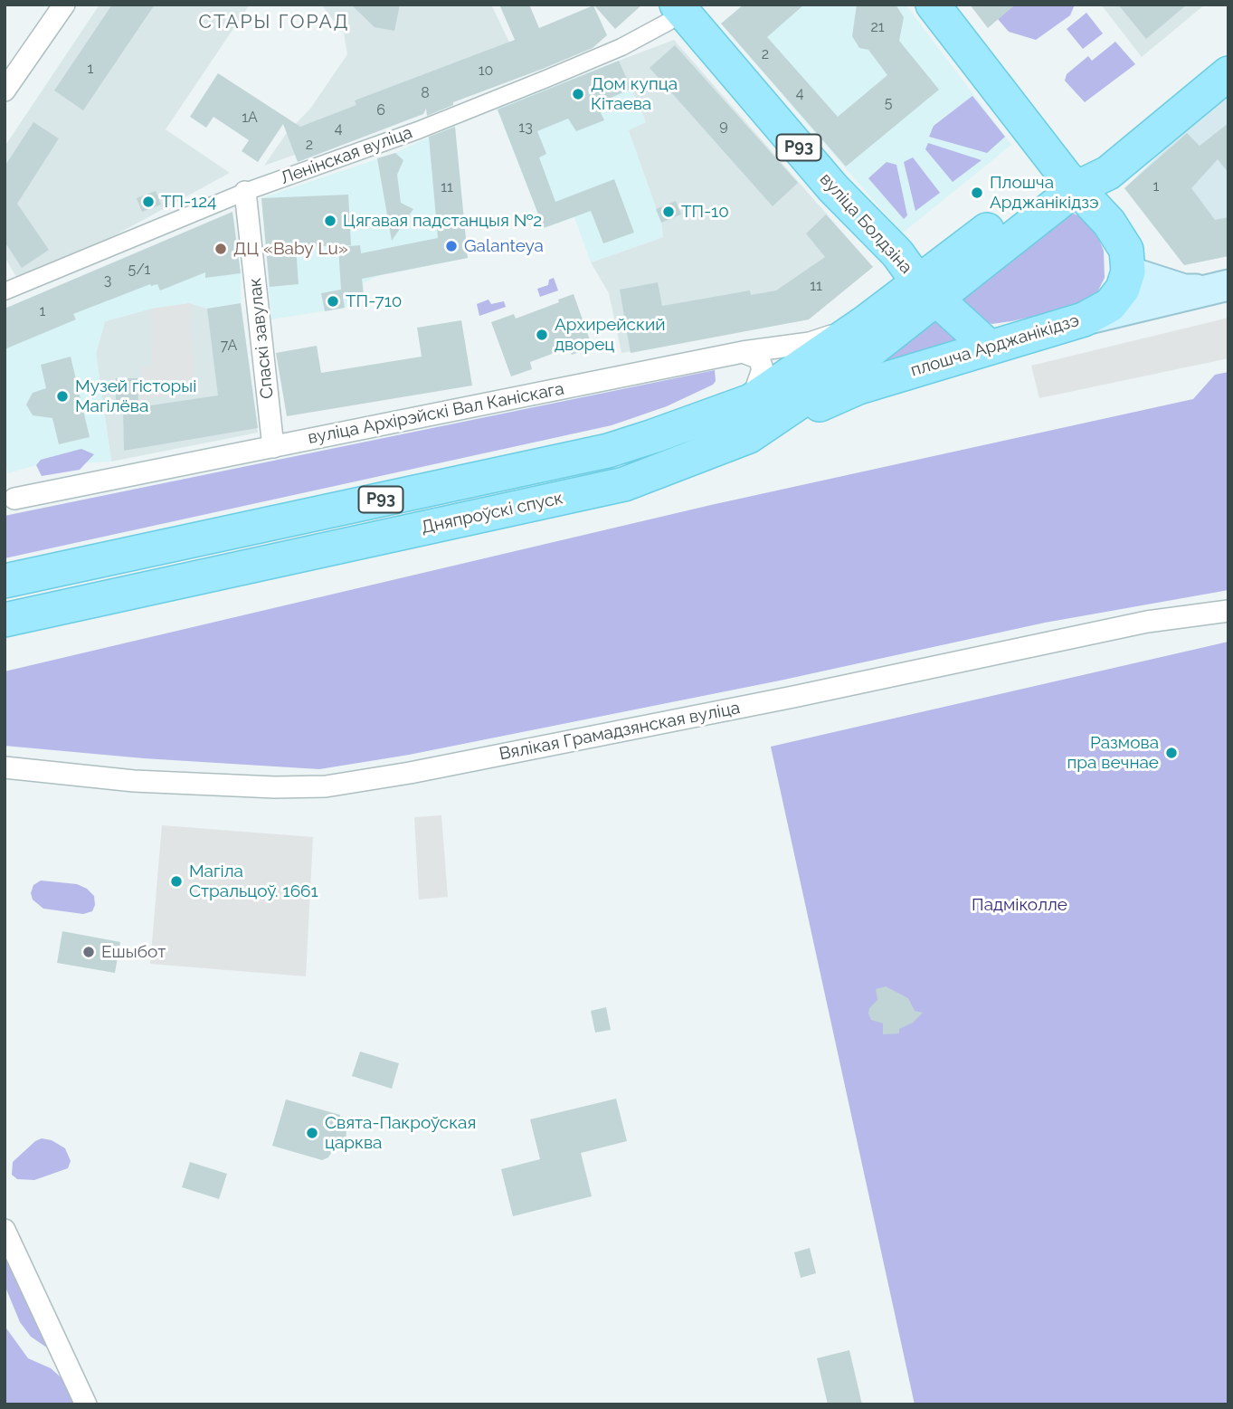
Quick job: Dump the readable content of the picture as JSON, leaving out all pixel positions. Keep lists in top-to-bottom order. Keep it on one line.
{"streets":{"main road":["Р93","вуліца Болдзіна","плошча Арджанікідзэ","Дняпроўскі спуск"],"street":["Ленінская вуліца","Спаскі завулак","вуліца Архірэйскі Вал Каніскага","Вялікая Грамадзянская вуліца"]},"crossings":[["Р93","вуліца Болдзіна"],["Р93","Дняпроўскі спуск"],["Ленінская вуліца","вуліца Болдзіна"],["Ленінская вуліца","Спаскі завулак"],["вуліца Болдзіна","плошча Арджанікідзэ"],["вуліца Болдзіна","Дняпроўскі спуск"],["Спаскі завулак","вуліца Архірэйскі Вал Каніскага"],["плошча Арджанікідзэ","Дняпроўскі спуск"],["вуліца Архірэйскі Вал Каніскага","Дняпроўскі спуск"]],"districts":["СТАРЫ ГОРАД"],"parks":["Падміколле"],"places":["Дом купца Кітаева","Плошча Арджанікідзэ","ТП-124","ТП-10","Цягавая падстанцыя №2","Galanteya","ДЦ «Baby Lu»","ТП-710","Архирейский дворец","Музей гісторыі Магілёва","Размова пра вечнае","Магіла Стральцоў. 1661","Ешыбот","Свята-Пакроўская царква"],"house_numbers":["21","2","1","10","8","4","5","6","1А","9","13","4","2","1","11","5/1","3","11","1","7А"]}
